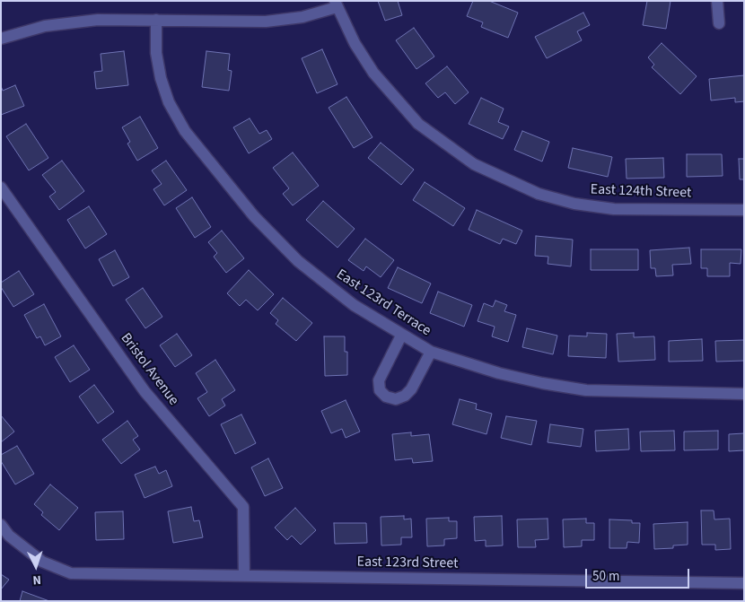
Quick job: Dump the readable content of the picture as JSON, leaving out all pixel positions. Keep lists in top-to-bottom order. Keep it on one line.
{"streets":{"street":["East 124th Street","East 123rd Terrace","Bristol Avenue","East 123rd Street"]},"crossings":[["Bristol Avenue","East 123rd Street"]],"scale_bar":"50 m","north":"bottom"}
